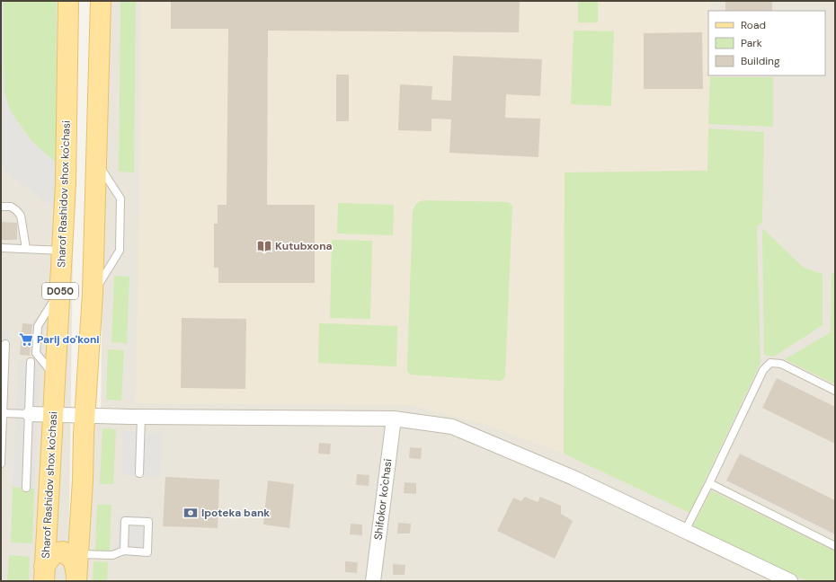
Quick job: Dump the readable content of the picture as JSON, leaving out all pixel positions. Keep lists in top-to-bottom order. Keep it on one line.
{"streets":{"main road":["Sharof Rashidov shox ko'chasi","D050"],"street":["Shifokor ko'chasi"]},"places":{"library":["Kutubxona"],"supermarket":["Parij do'koni"],"bank":["Ipoteka bank"]},"legend":["Road","Park","Building"]}
